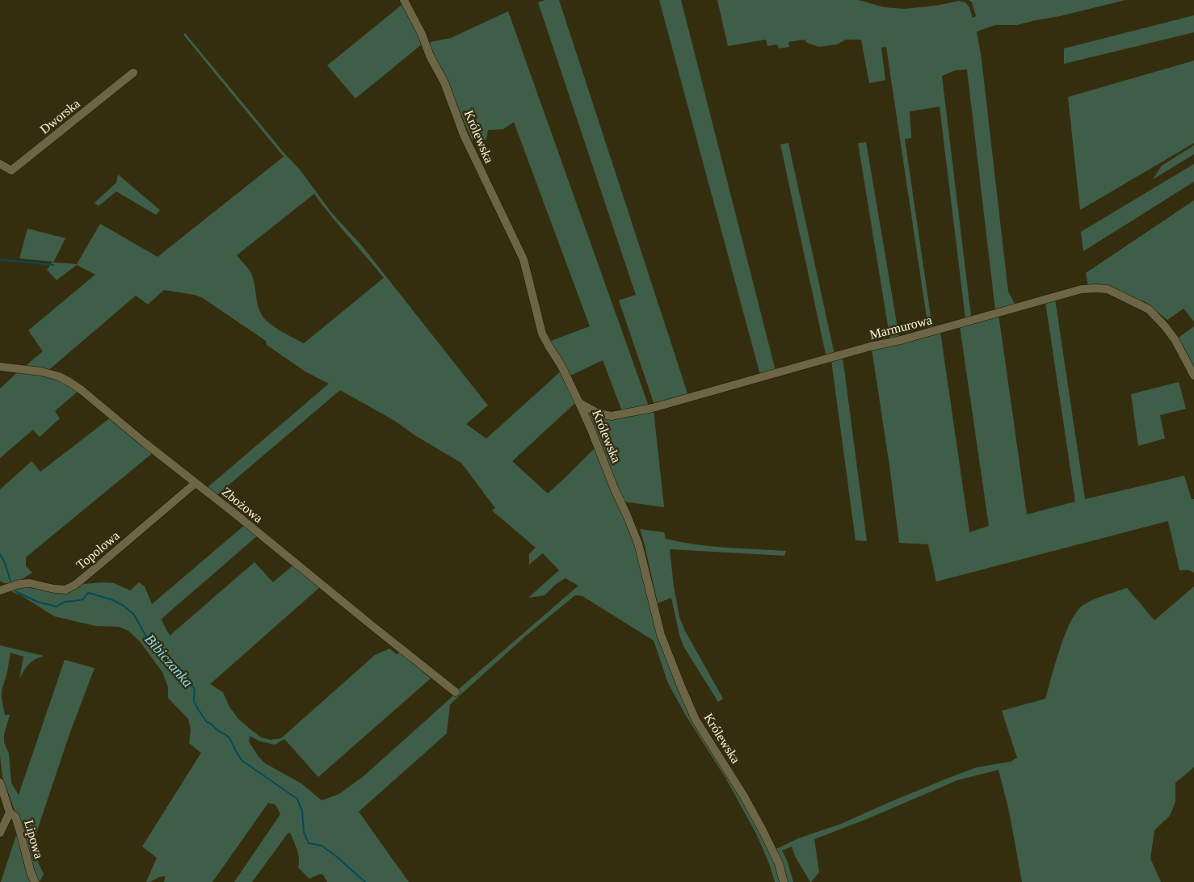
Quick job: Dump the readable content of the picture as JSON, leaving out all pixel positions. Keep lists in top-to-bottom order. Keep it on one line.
{"streets":{"street":["Dworska","Królewska","Marmurowa","Zbożowa","Topolowa","Lipowa"]},"crossings":[["Królewska","Marmurowa"],["Zbożowa","Topolowa"]],"water":["Bibiczanka"]}
